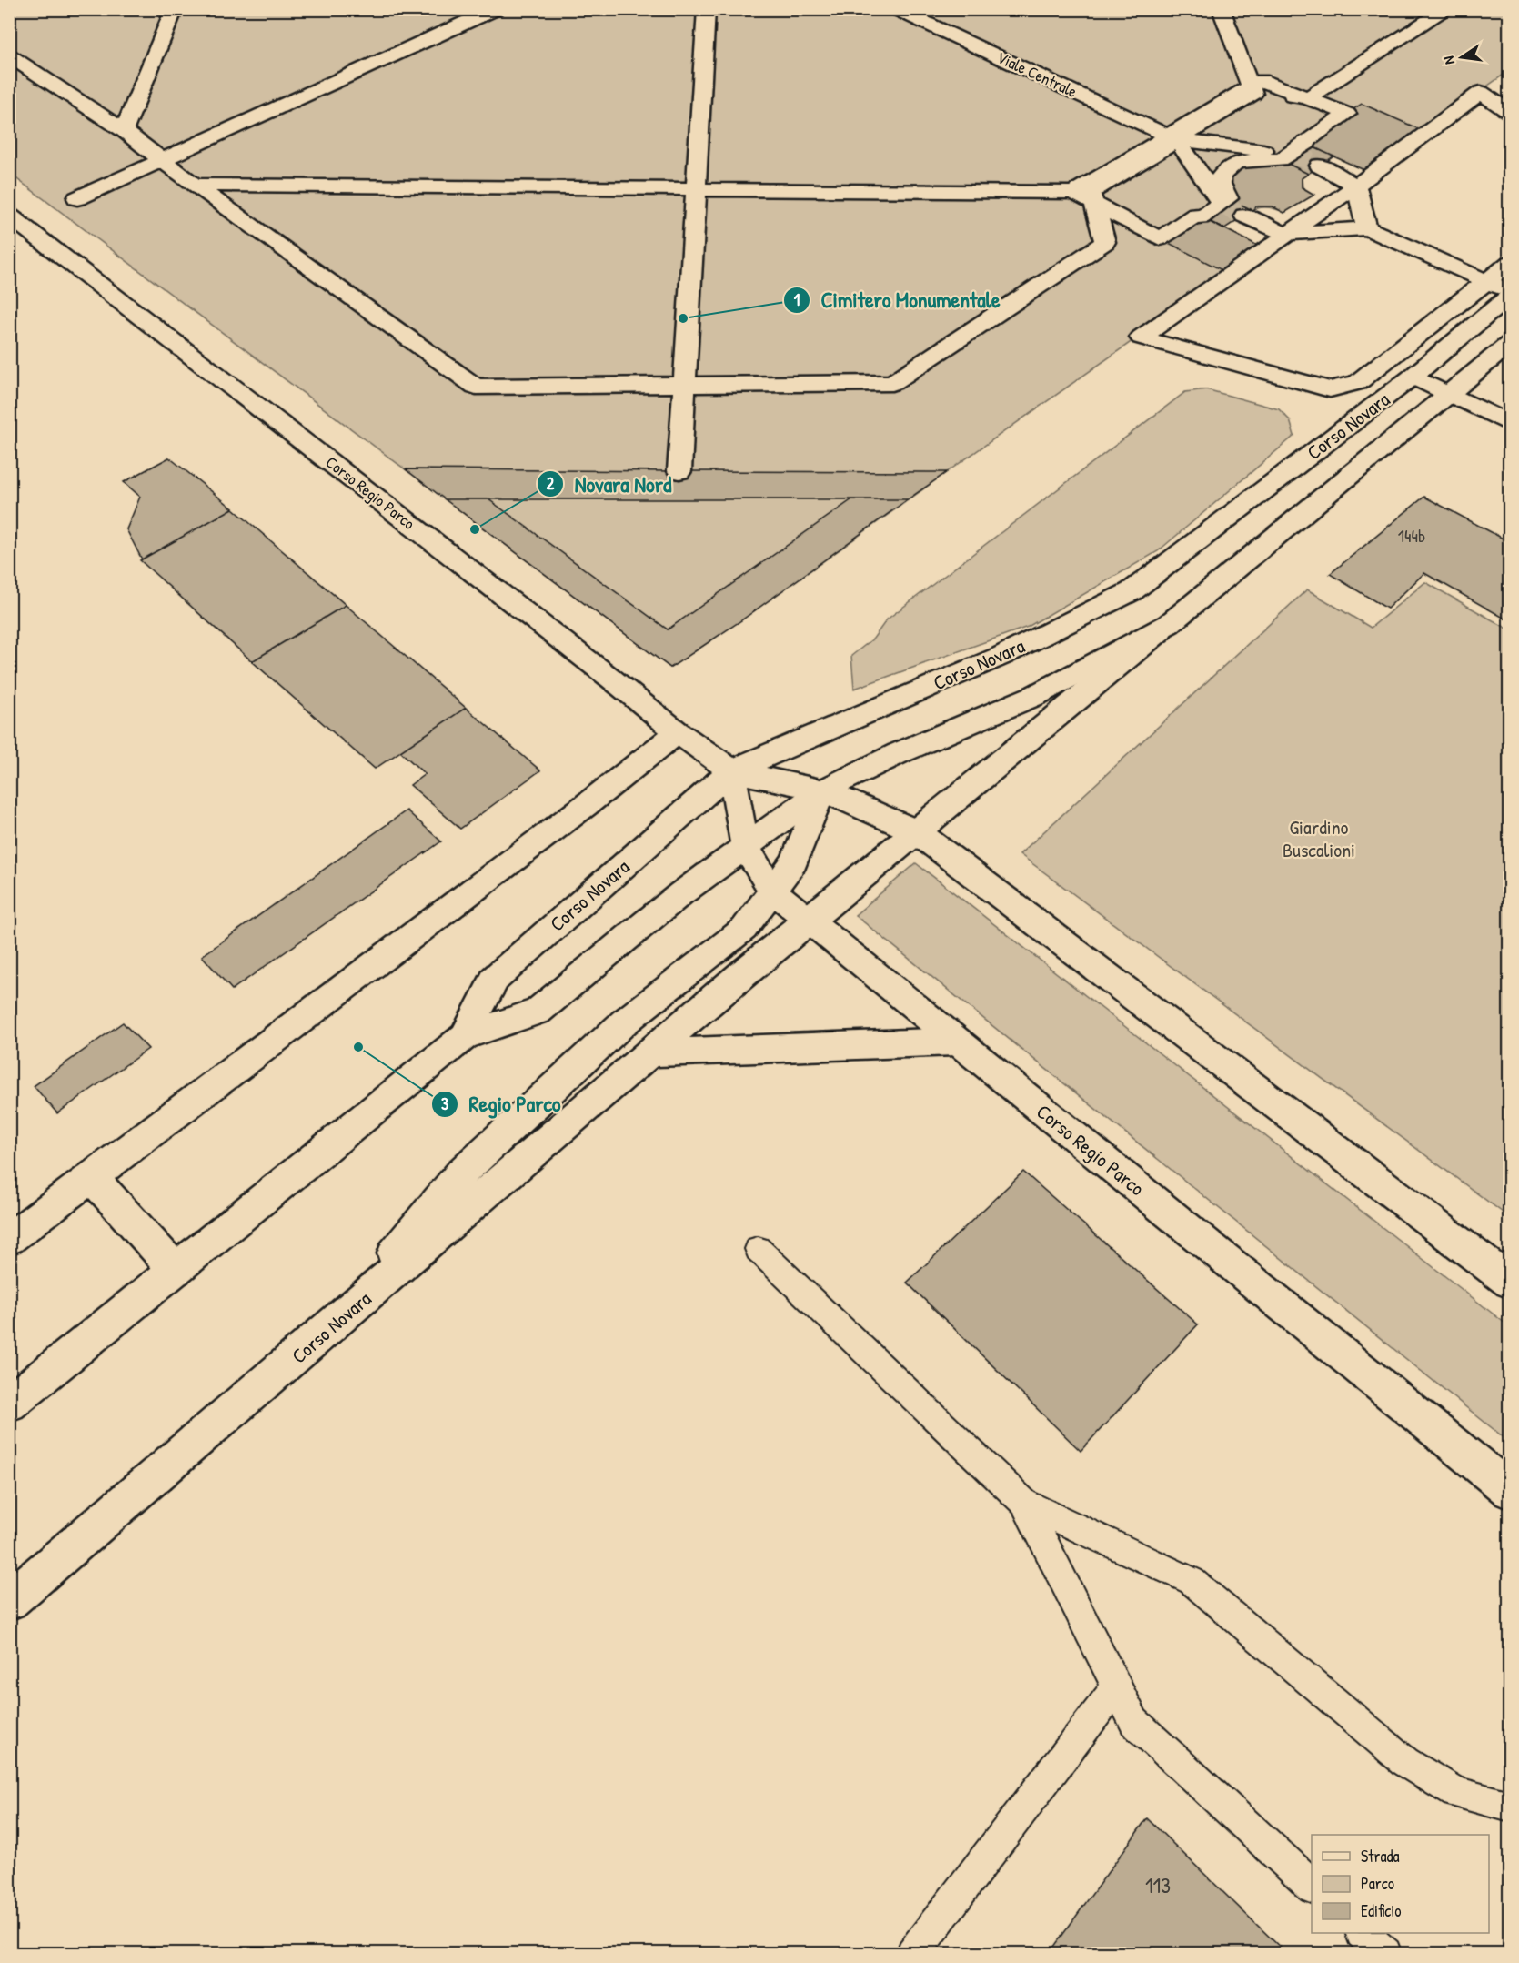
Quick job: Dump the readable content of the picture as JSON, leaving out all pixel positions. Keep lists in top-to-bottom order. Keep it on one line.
{"streets":{"street":["Viale Centrale","Corso Novara","Corso Regio Parco"]},"crossings":[["Corso Novara","Corso Regio Parco"]],"parks":["Giardino Buscalioni"],"places":["Cimitero Monumentale","Novara Nord","Regio Parco"],"house_numbers":["144b","113"],"legend":["Strada","Parco","Edificio"],"north":"left"}
